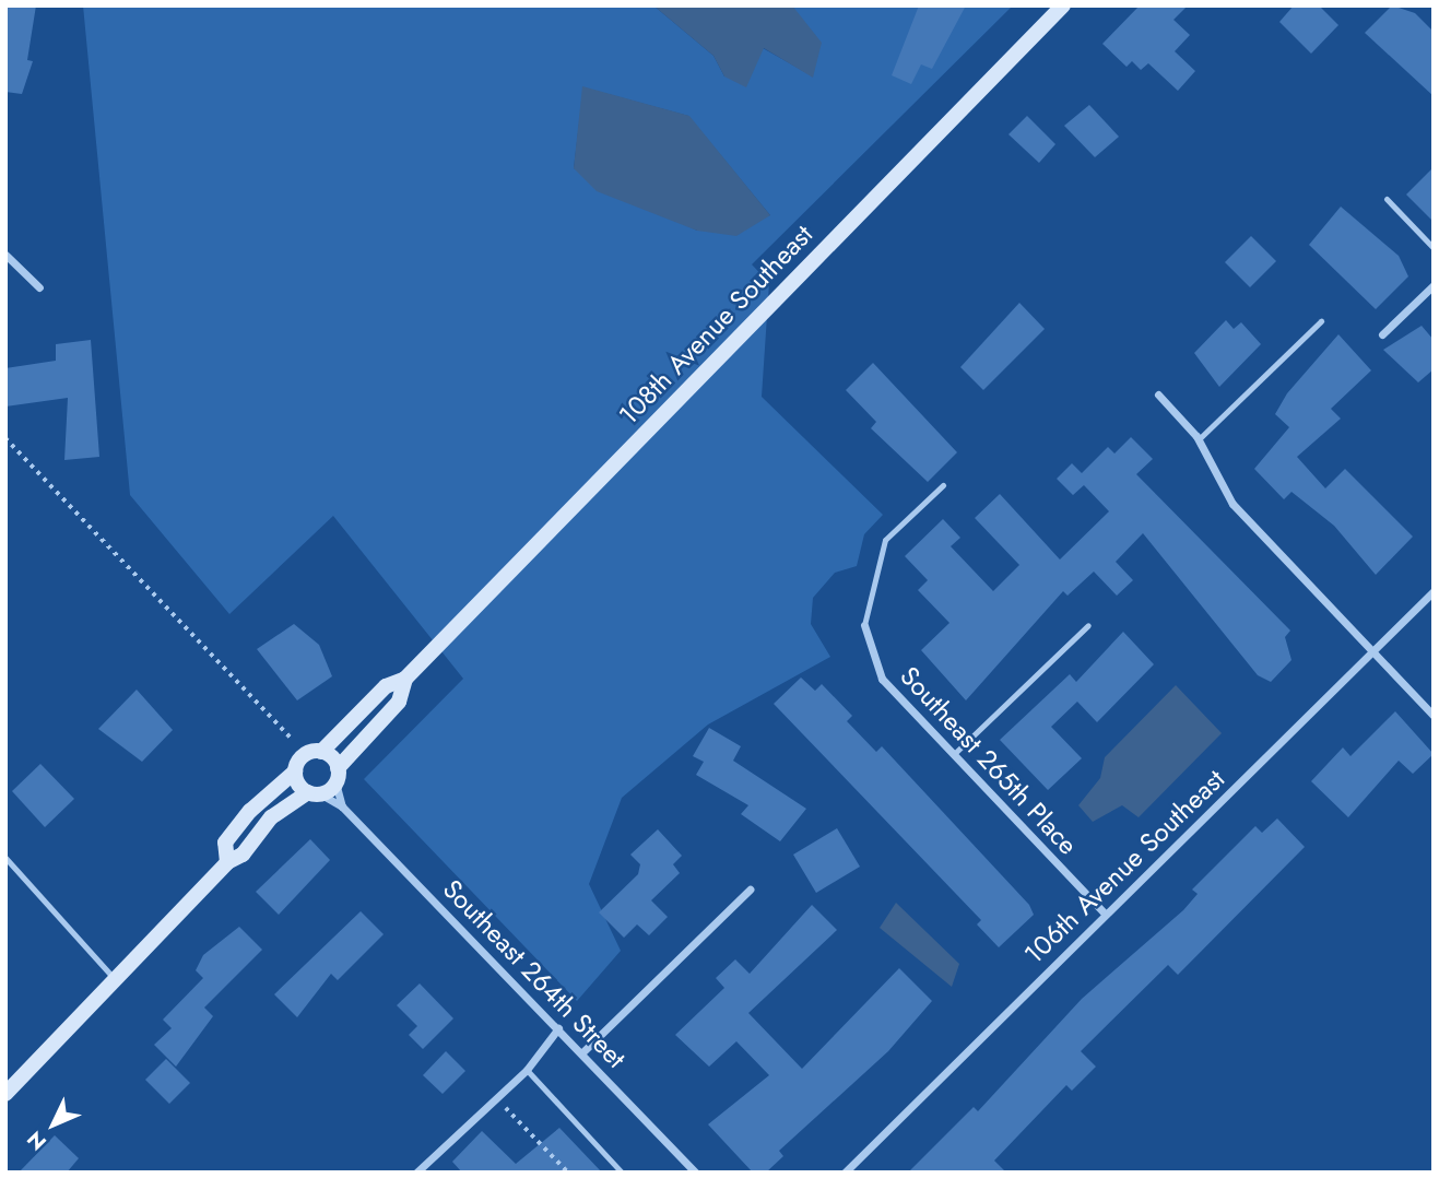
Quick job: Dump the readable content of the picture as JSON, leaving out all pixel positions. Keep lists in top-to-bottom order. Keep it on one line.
{"streets":{"street":["108th Avenue Southeast","Southeast 265th Place","106th Avenue Southeast","Southeast 264th Street"]},"crossings":[["108th Avenue Southeast","Southeast 264th Street"],["Southeast 265th Place","106th Avenue Southeast"]],"north":"bottom left"}
